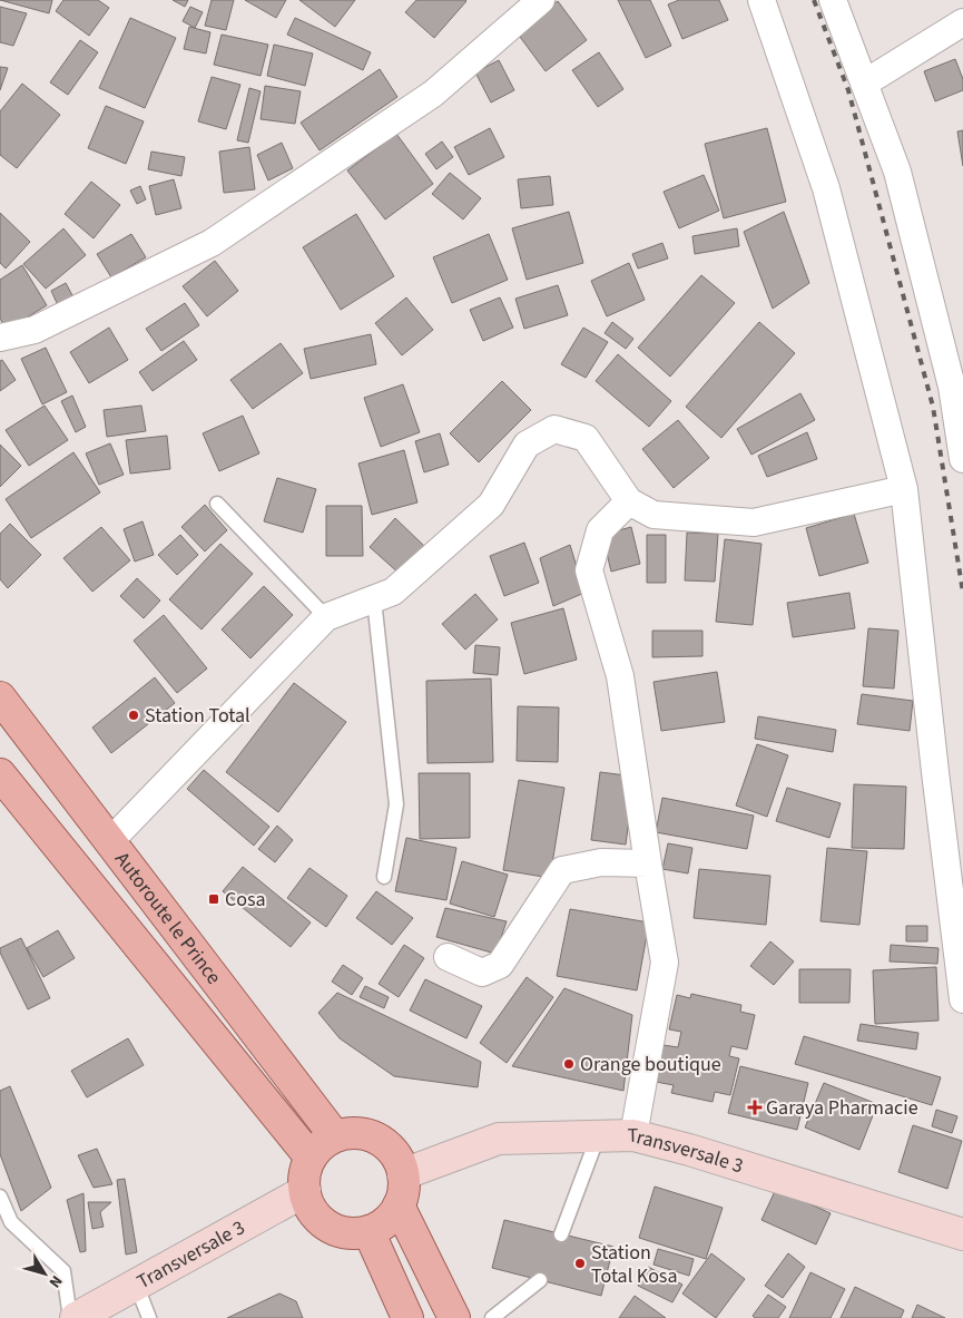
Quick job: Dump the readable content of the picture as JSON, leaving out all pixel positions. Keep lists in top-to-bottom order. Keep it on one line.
{"streets":{"main road":["Autoroute le Prince","Transversale 3"]},"crossings":[["Autoroute le Prince","Transversale 3"]],"places":{"other":["Station Total","Orange boutique","Station Total Kosa"],"transit":["Cosa"],"health":["Garaya Pharmacie"]},"north":"bottom right"}
